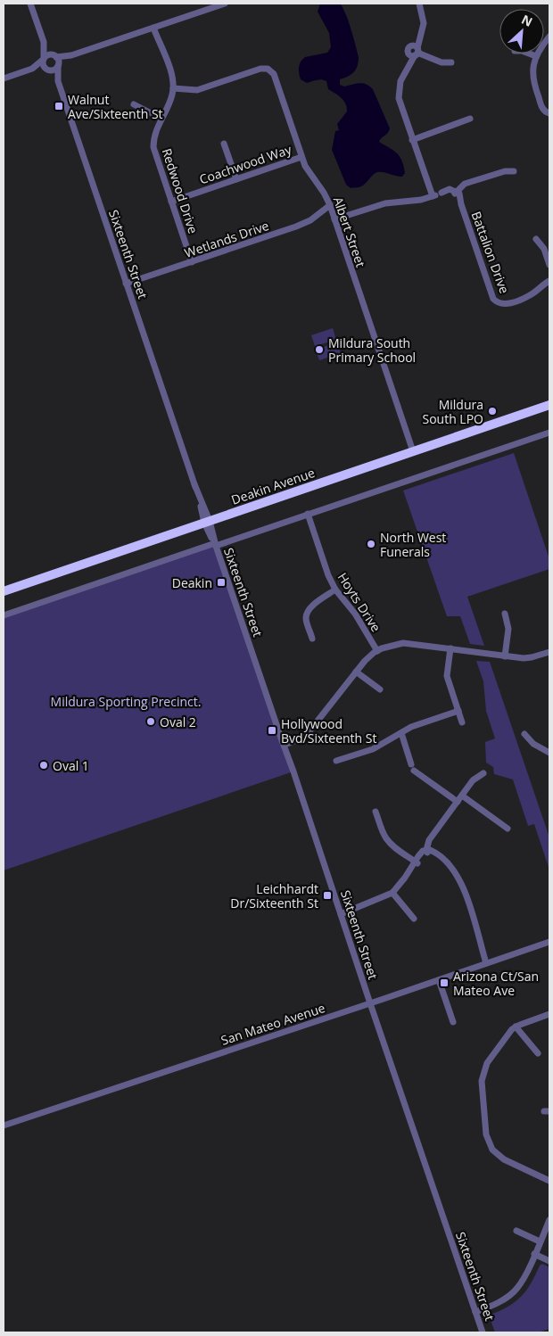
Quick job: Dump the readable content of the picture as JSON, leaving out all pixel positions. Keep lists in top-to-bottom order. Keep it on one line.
{"streets":{"highway":["Deakin Avenue"],"street":["Coachwood Way","Redwood Drive","Albert Street","Wetlands Drive","Battalion Drive","Sixteenth Street","Hoyts Drive","San Mateo Avenue"]},"crossings":[["Coachwood Way","Redwood Drive"],["Coachwood Way","Albert Street"],["Redwood Drive","Albert Street"],["Redwood Drive","Wetlands Drive"],["Albert Street","Wetlands Drive"],["Albert Street","Deakin Avenue"],["Wetlands Drive","Sixteenth Street"],["Sixteenth Street","Deakin Avenue"],["Sixteenth Street","San Mateo Avenue"]],"parks":["Mildura Sporting Precinct."],"places":{"transit":["Walnut Ave/Sixteenth St","Deakin","Hollywood Bvd/Sixteenth St","Leichhardt Dr/Sixteenth St","Arizona Ct/San Mateo Ave"],"other":["Mildura South Primary School","Mildura South LPO","North West Funerals","Oval 2","Oval 1"]},"north":"top right"}
